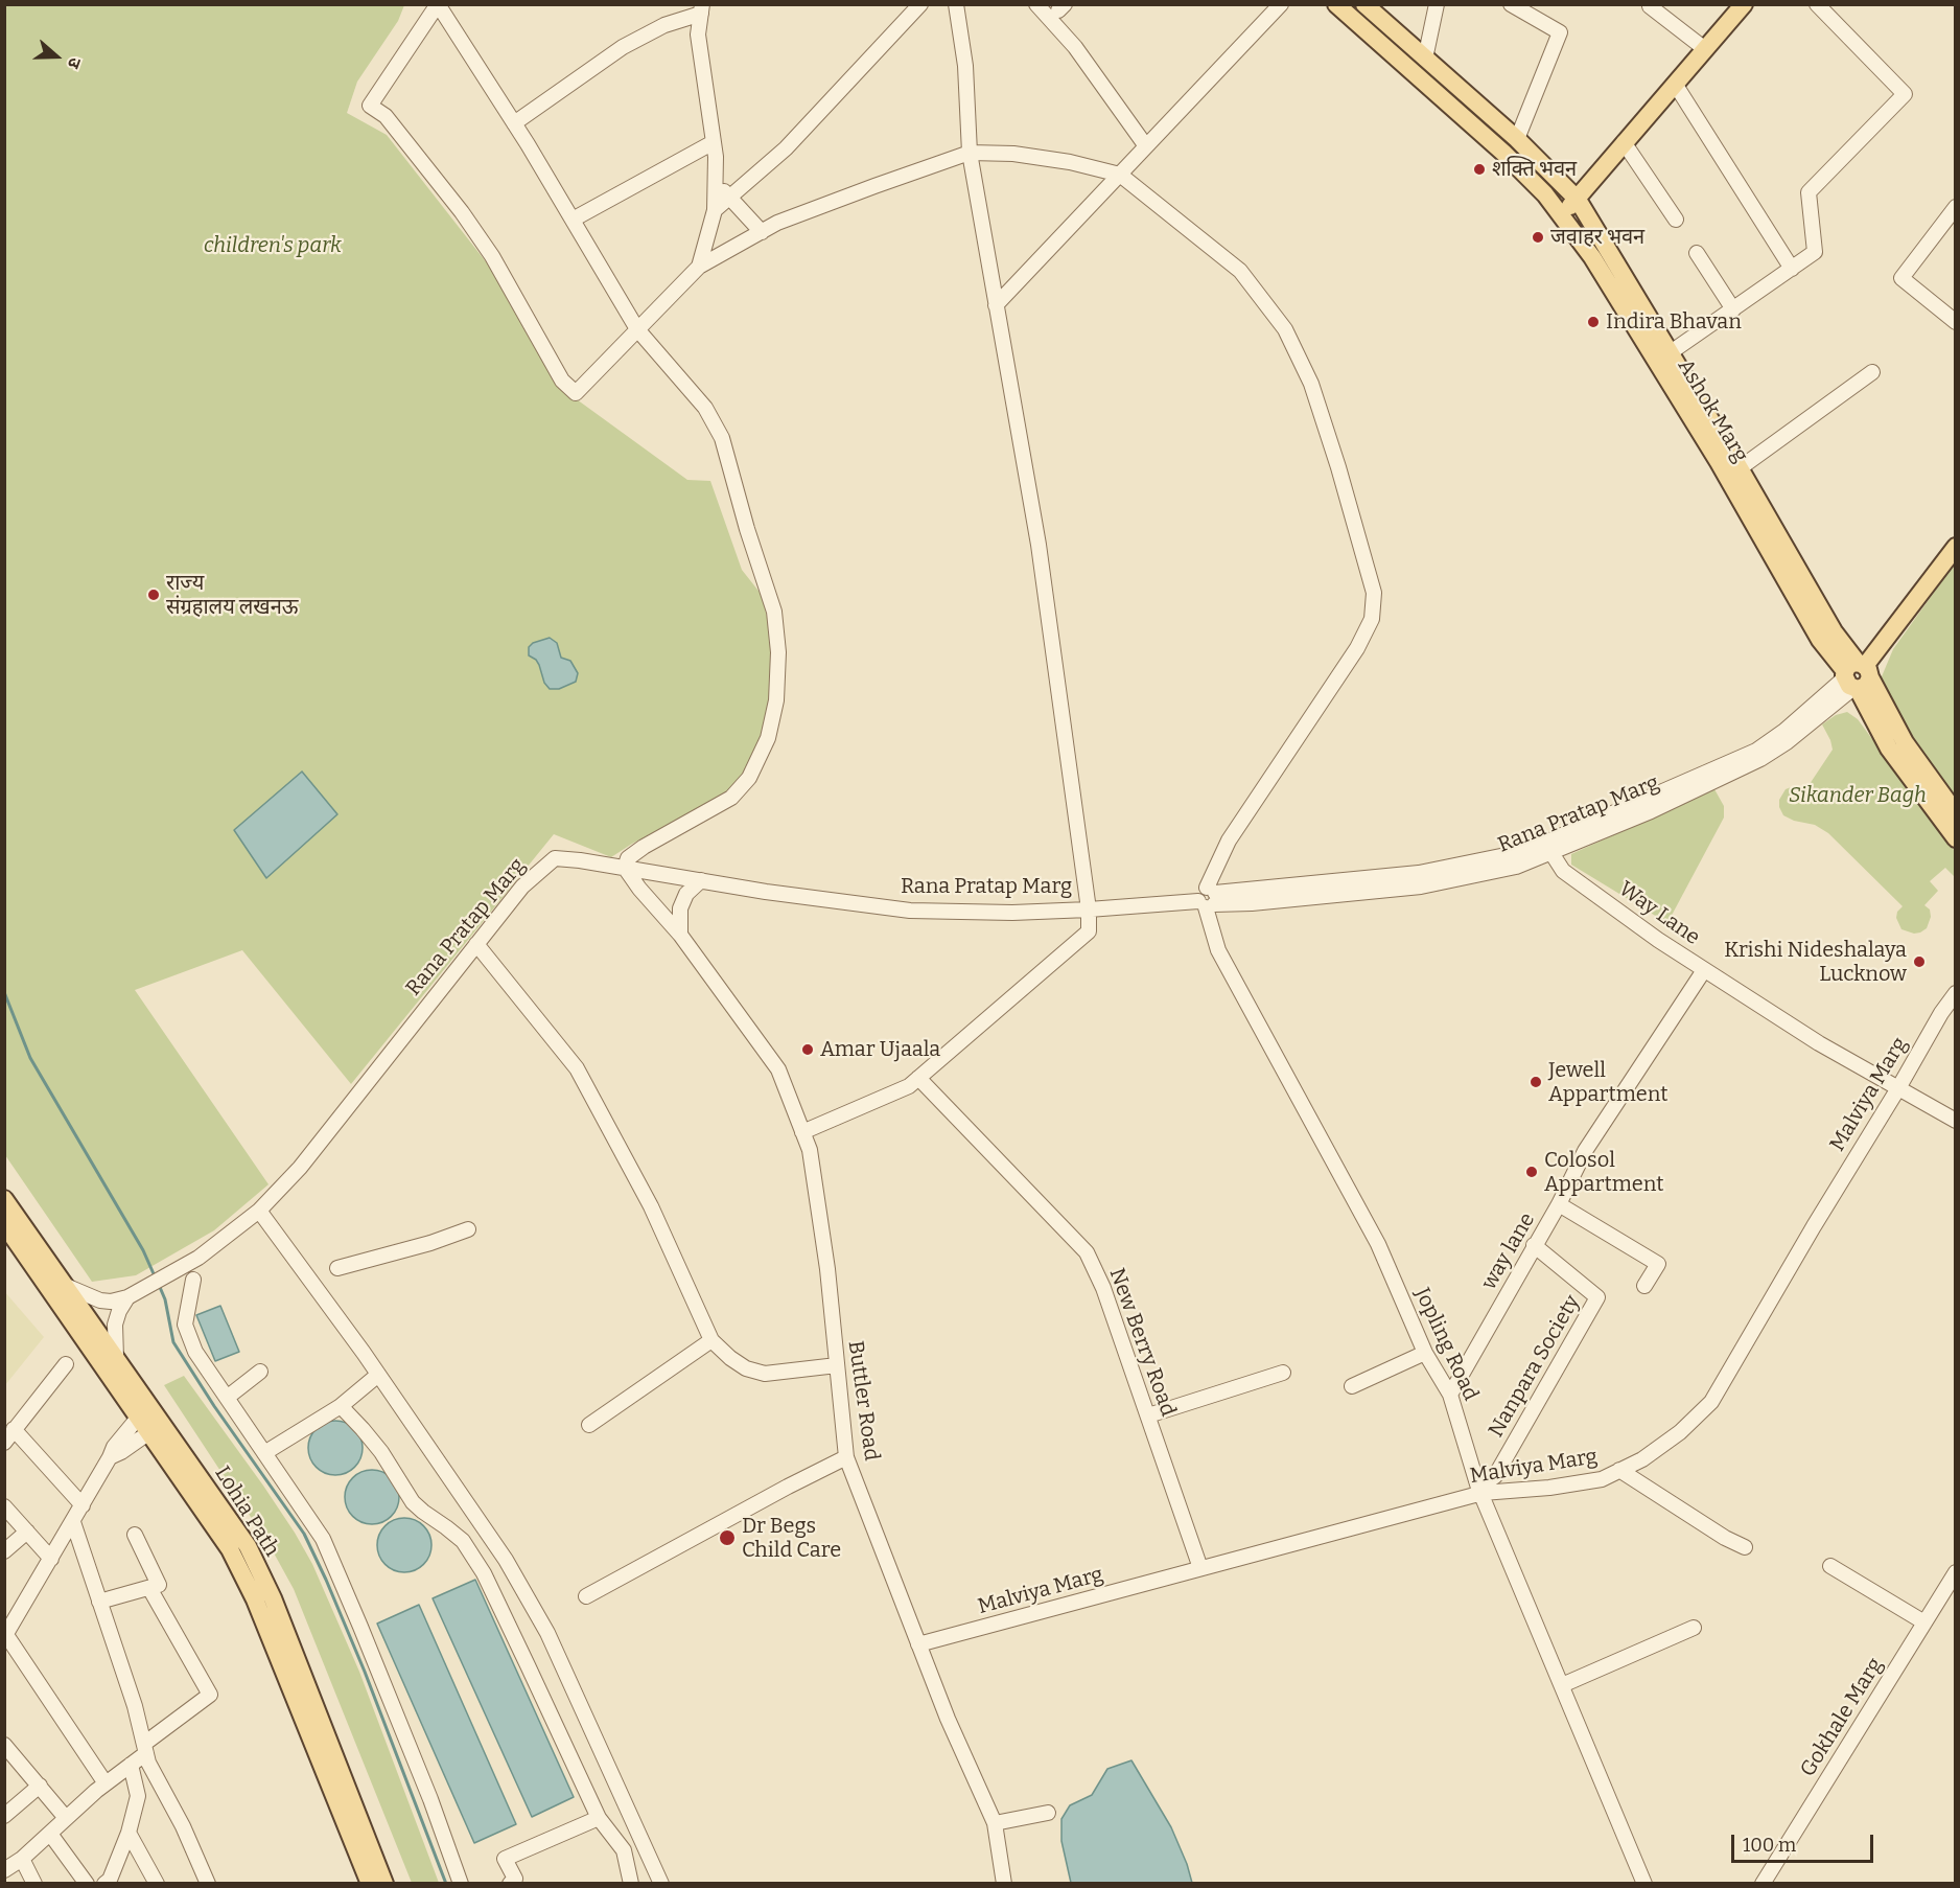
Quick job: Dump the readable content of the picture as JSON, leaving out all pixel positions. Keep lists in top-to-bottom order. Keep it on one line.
{"streets":{"main road":["Ashok Marg","Rana Pratap Marg","Lohia Path"],"street":["Way Lane","Malviya Marg","way lane","New Berry Road","Jopling Road","Nanpara Society","Buttler Road","Gokhale Marg"]},"crossings":[["Ashok Marg","Rana Pratap Marg"],["Rana Pratap Marg","Way Lane"],["Rana Pratap Marg","Jopling Road"],["Rana Pratap Marg","Buttler Road"],["Way Lane","Malviya Marg"],["Way Lane","way lane"],["Malviya Marg","New Berry Road"],["Malviya Marg","Jopling Road"],["Malviya Marg","Nanpara Society"],["Malviya Marg","Buttler Road"],["way lane","Jopling Road"],["way lane","Nanpara Society"],["Jopling Road","Nanpara Society"]],"parks":["children's park","Sikander Bagh"],"places":["शक्ति भवन","जवाहर भवन","Indira Bhavan","राज्य संग्रहालय लखनऊ","Krishi Nideshalaya Lucknow","Amar Ujaala","Jewell Appartment","Colosol Appartment","Dr Begs Child Care"],"scale_bar":"100 m","north":"right"}
